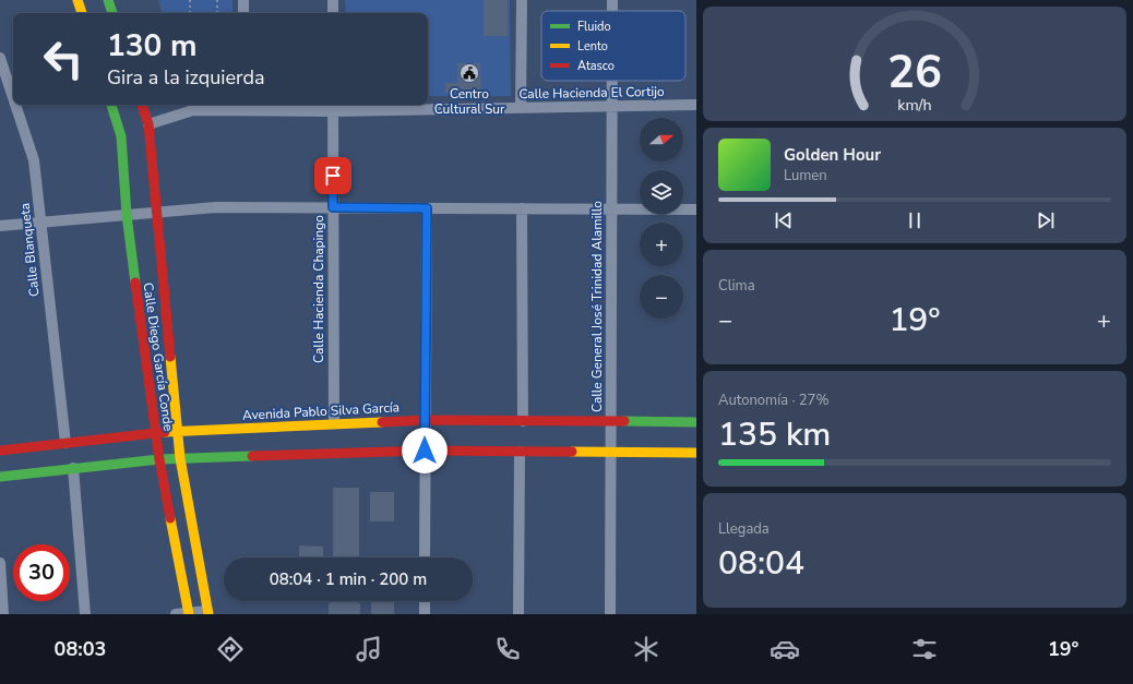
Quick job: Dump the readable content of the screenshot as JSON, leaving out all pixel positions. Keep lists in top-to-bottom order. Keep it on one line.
{"streets":{"main road":["Calle Diego García Conde","Avenida Pablo Silva García"],"street":["Calle Hacienda El Cortijo","Calle Blanqueta","Calle Hacienda Chapingo","Calle General José Trinidad Alamillo"]},"crossings":[["Calle Hacienda El Cortijo","Calle Hacienda Chapingo"],["Calle Hacienda El Cortijo","Calle General José Trinidad Alamillo"],["Calle Hacienda El Cortijo","Calle Diego García Conde"],["Calle Blanqueta","Avenida Pablo Silva García"],["Calle Hacienda Chapingo","Avenida Pablo Silva García"],["Calle General José Trinidad Alamillo","Avenida Pablo Silva García"],["Calle Diego García Conde","Avenida Pablo Silva García"]],"places":{"public building":["Centro Cultural Sur"]},"legend":["Fluido","Lento","Atasco"],"north":"right","page":{"turn":["130 m","Gira a la izquierda"],"map_buttons":["+","−"],"song":["Golden Hour","Lumen"],"tile":["Clima",["Autonomía · 27%","135 km"],["Llegada","08:04"]],"heat":["−","19°","+"],"limit":"30","trip":"08:04 · 1 min · 200 m","tabs":["08:03","19°"],"gauge":["26","km/h"]}}
